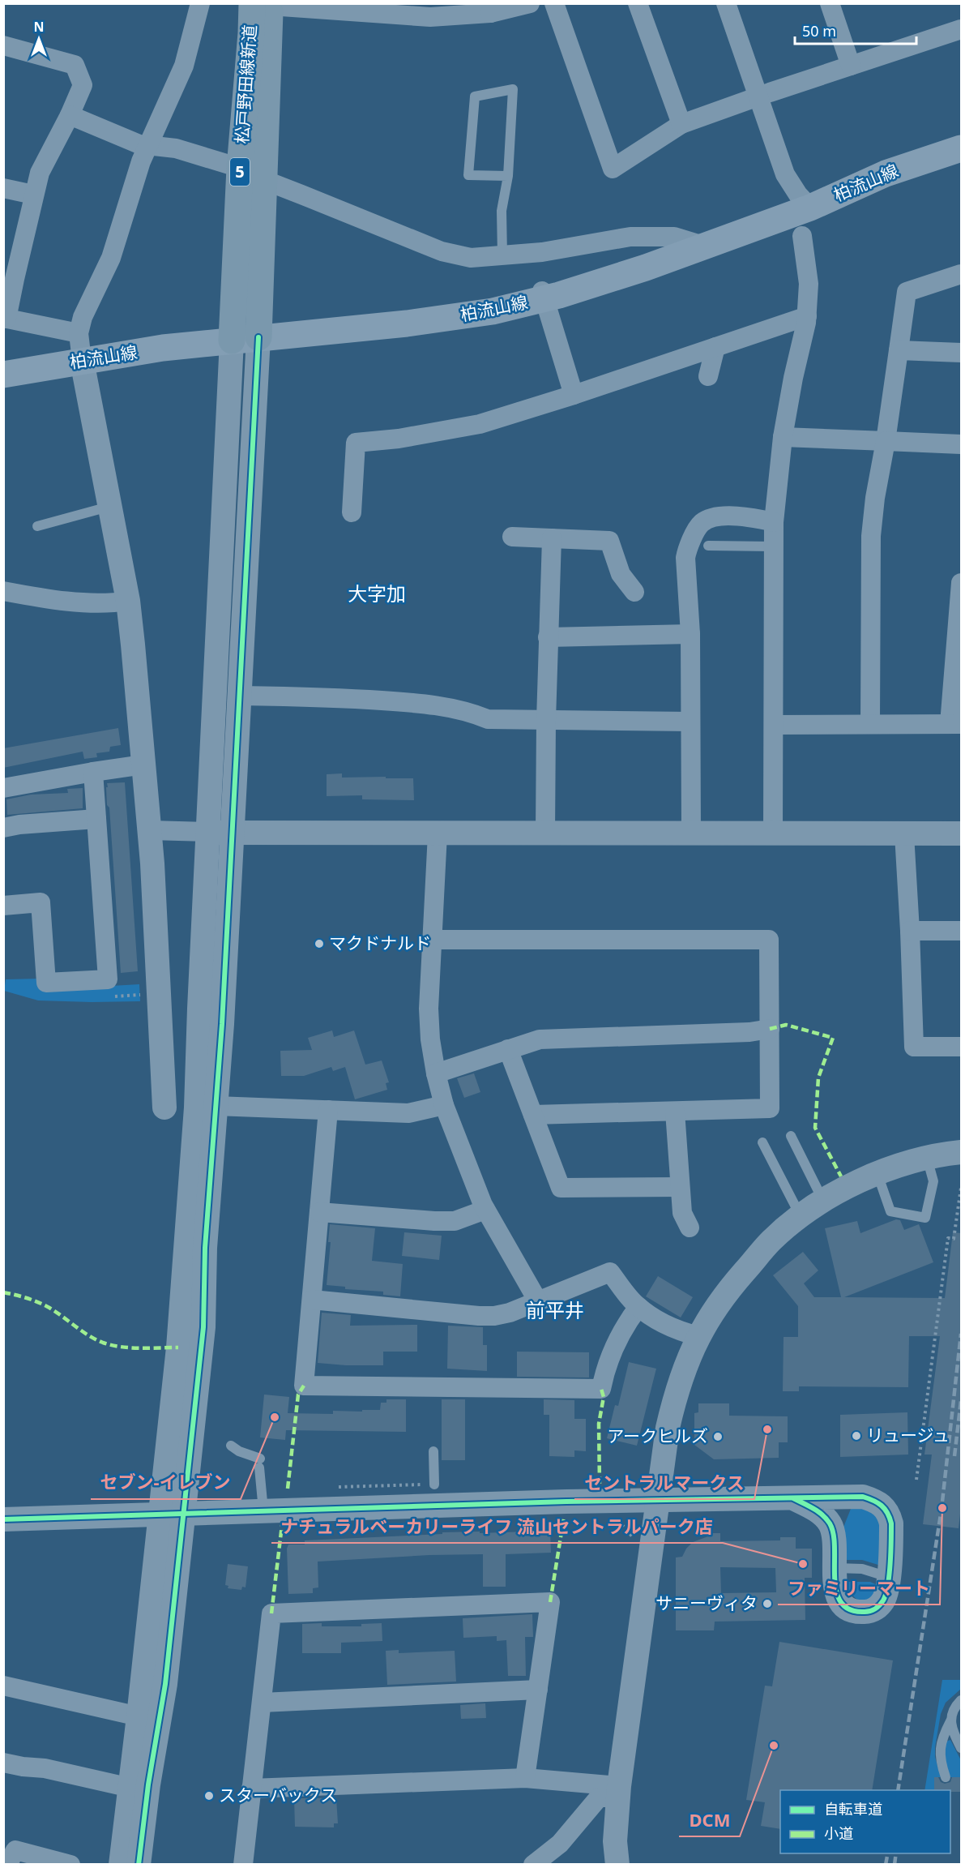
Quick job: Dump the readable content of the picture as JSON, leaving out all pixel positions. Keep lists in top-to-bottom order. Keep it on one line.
{"streets":{"main road":["松戸野田線新道","5","柏流山線"]},"crossings":[["松戸野田線新道","柏流山線"]],"districts":["大字加","前平井"],"places":["マクドナルド","セブン-イレブン","セントラルマークス","リュージュ","アークヒルズ","ファミリーマート","ナチュラルベーカリーライフ 流山セントラルパーク店","サニーヴィタ","DCM","スターバックス"],"legend":["自転車道","小道"],"scale_bar":"50 m","north":"top"}
